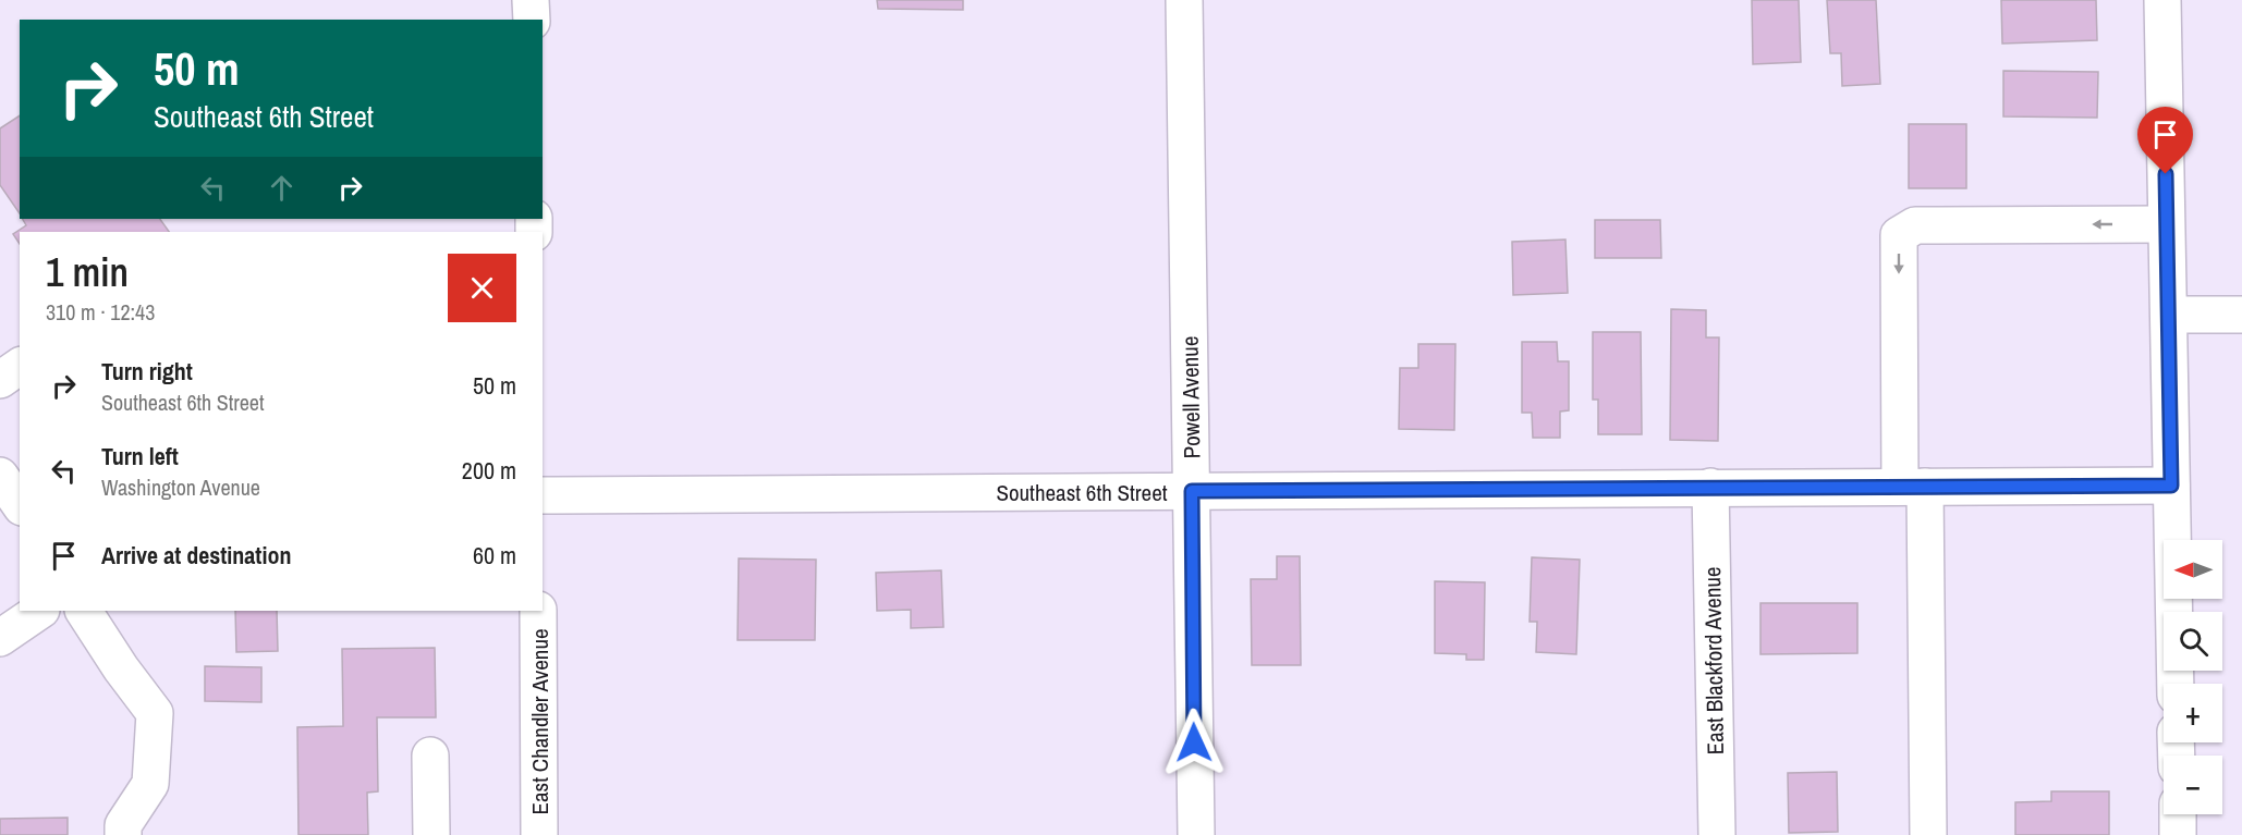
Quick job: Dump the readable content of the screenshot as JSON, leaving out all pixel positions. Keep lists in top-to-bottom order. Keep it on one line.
{"streets":{"street":["Powell Avenue","Southeast 6th Street","East Blackford Avenue","East Chandler Avenue"]},"crossings":[["Powell Avenue","Southeast 6th Street"],["Southeast 6th Street","East Blackford Avenue"]],"north":"left","page":{"turn":["50 m","Southeast 6th Street"],"heading":["1 min","310 m · 12:43"],"list":[{"name":"Turn right","note":"Southeast 6th Street","value":"50 m"},{"name":"Turn left","note":"Washington Avenue","value":"200 m"},{"name":"Arrive at destination","value":"60 m"}],"map_buttons":["+","−"]}}
